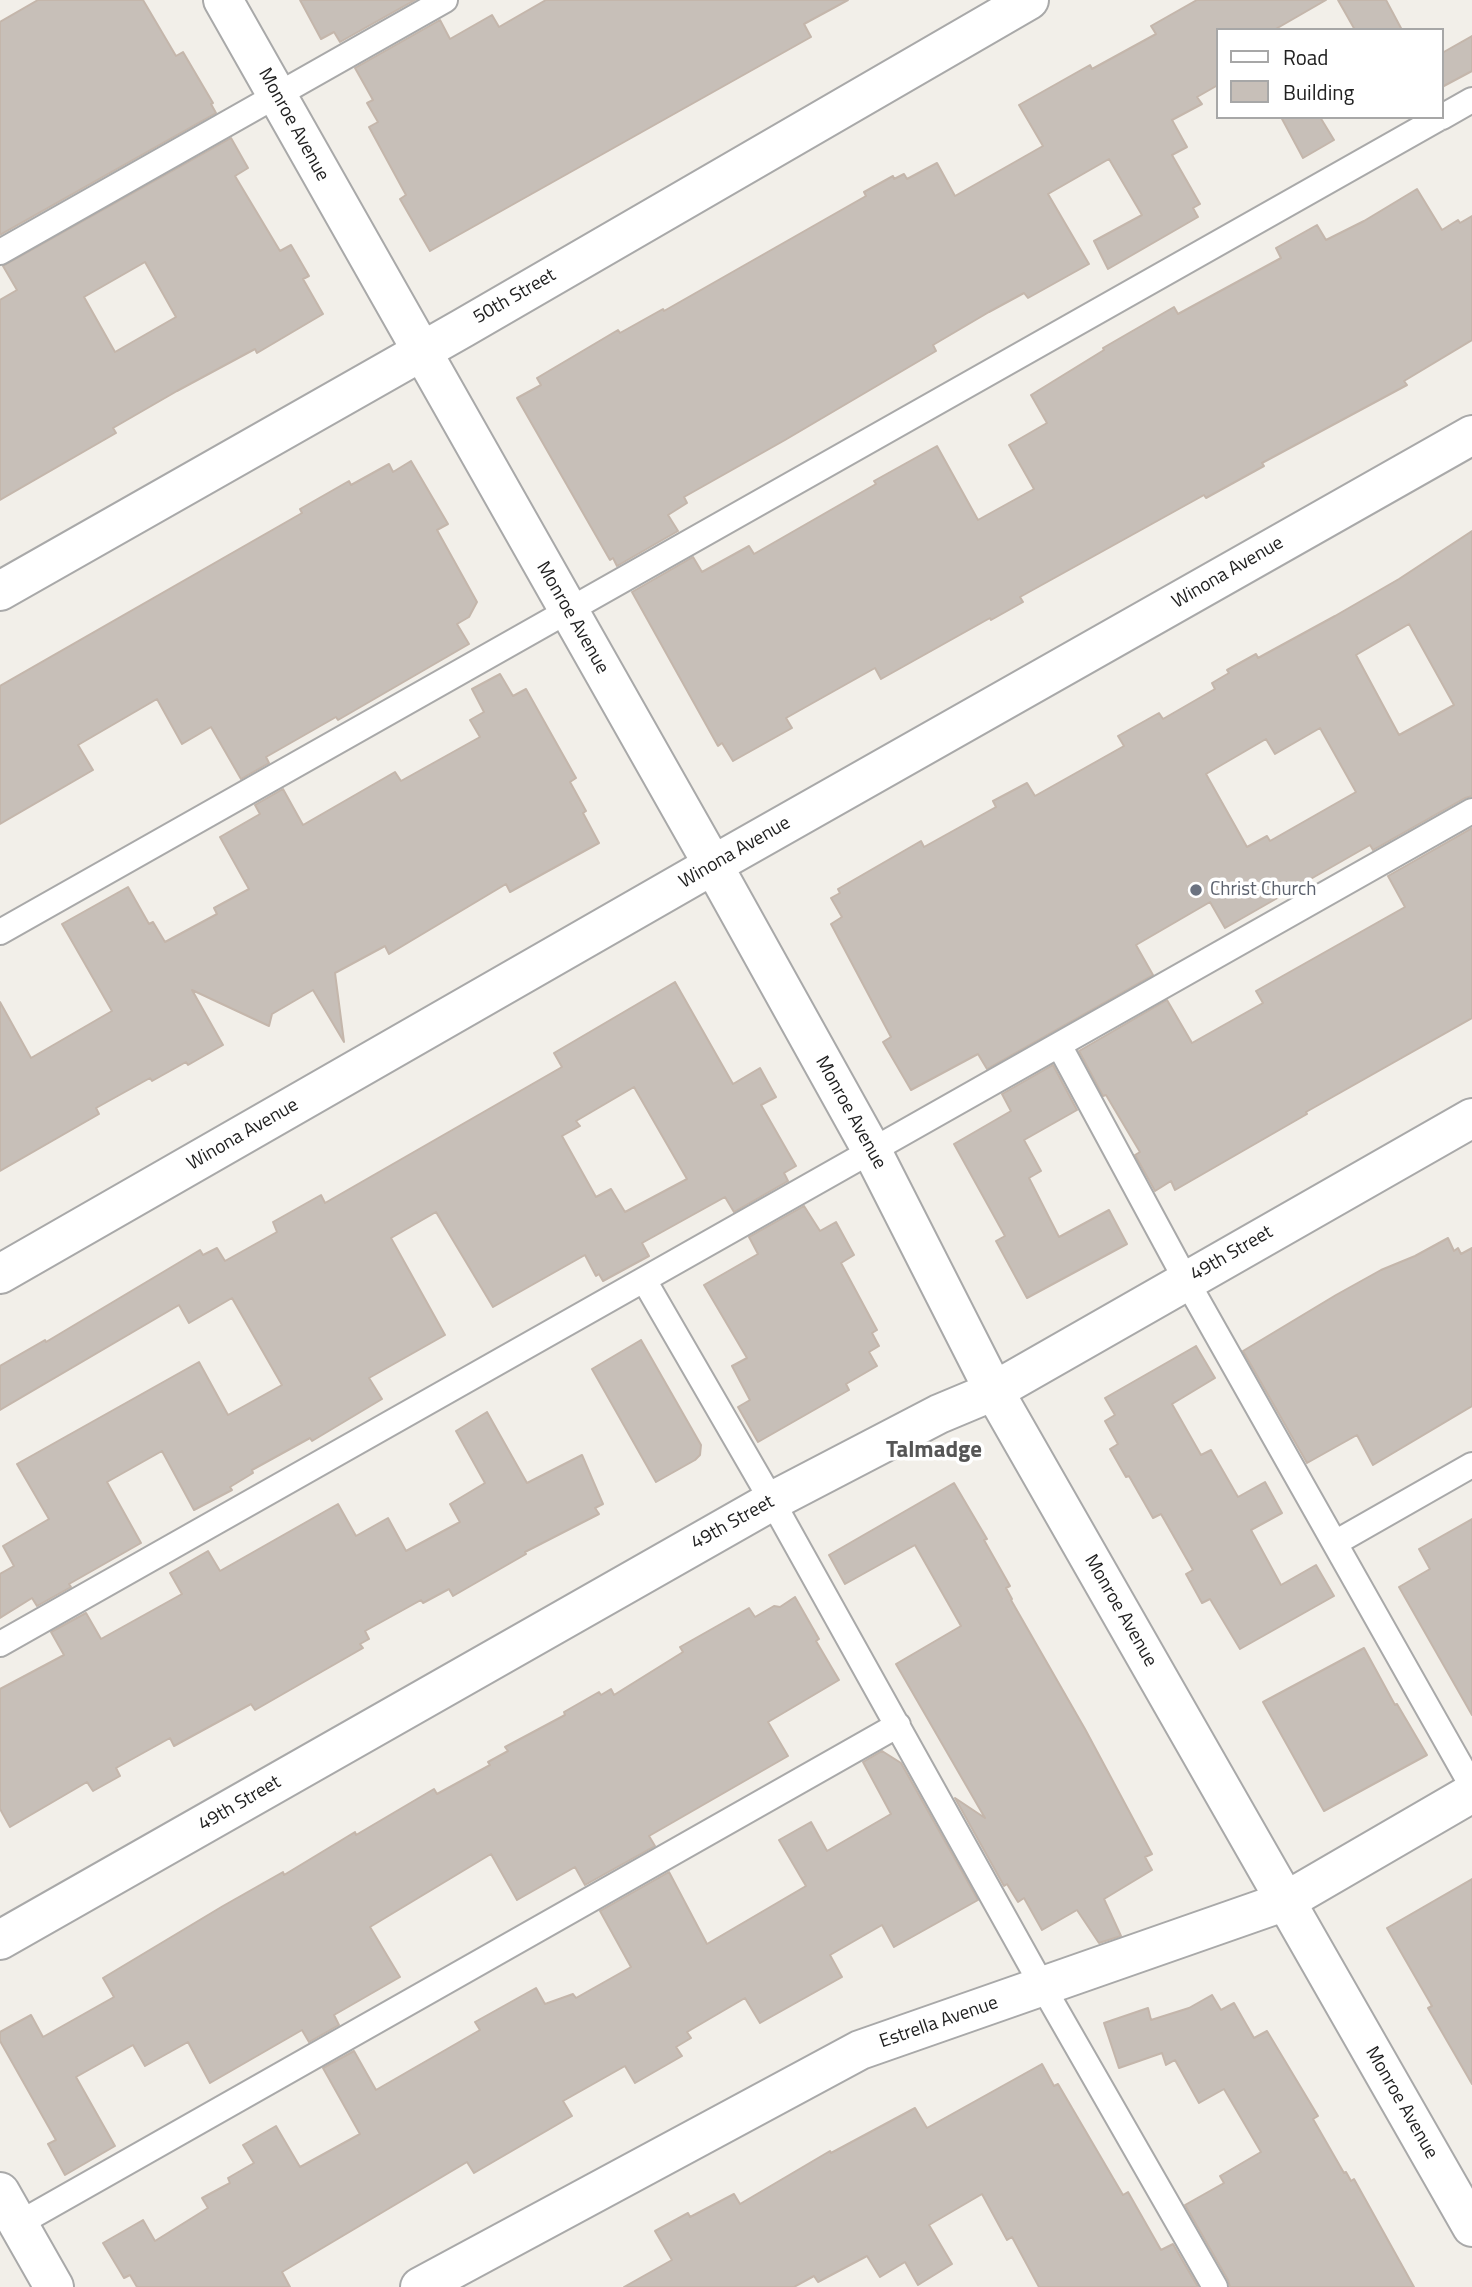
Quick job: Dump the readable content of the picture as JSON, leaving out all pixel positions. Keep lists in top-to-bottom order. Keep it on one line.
{"streets":{"street":["Monroe Avenue","50th Street","Winona Avenue","49th Street","Estrella Avenue"]},"crossings":[["Monroe Avenue","50th Street"],["Monroe Avenue","Winona Avenue"],["Monroe Avenue","49th Street"],["Monroe Avenue","Estrella Avenue"]],"districts":["Talmadge"],"places":["Christ Church"],"legend":["Road","Building"]}
